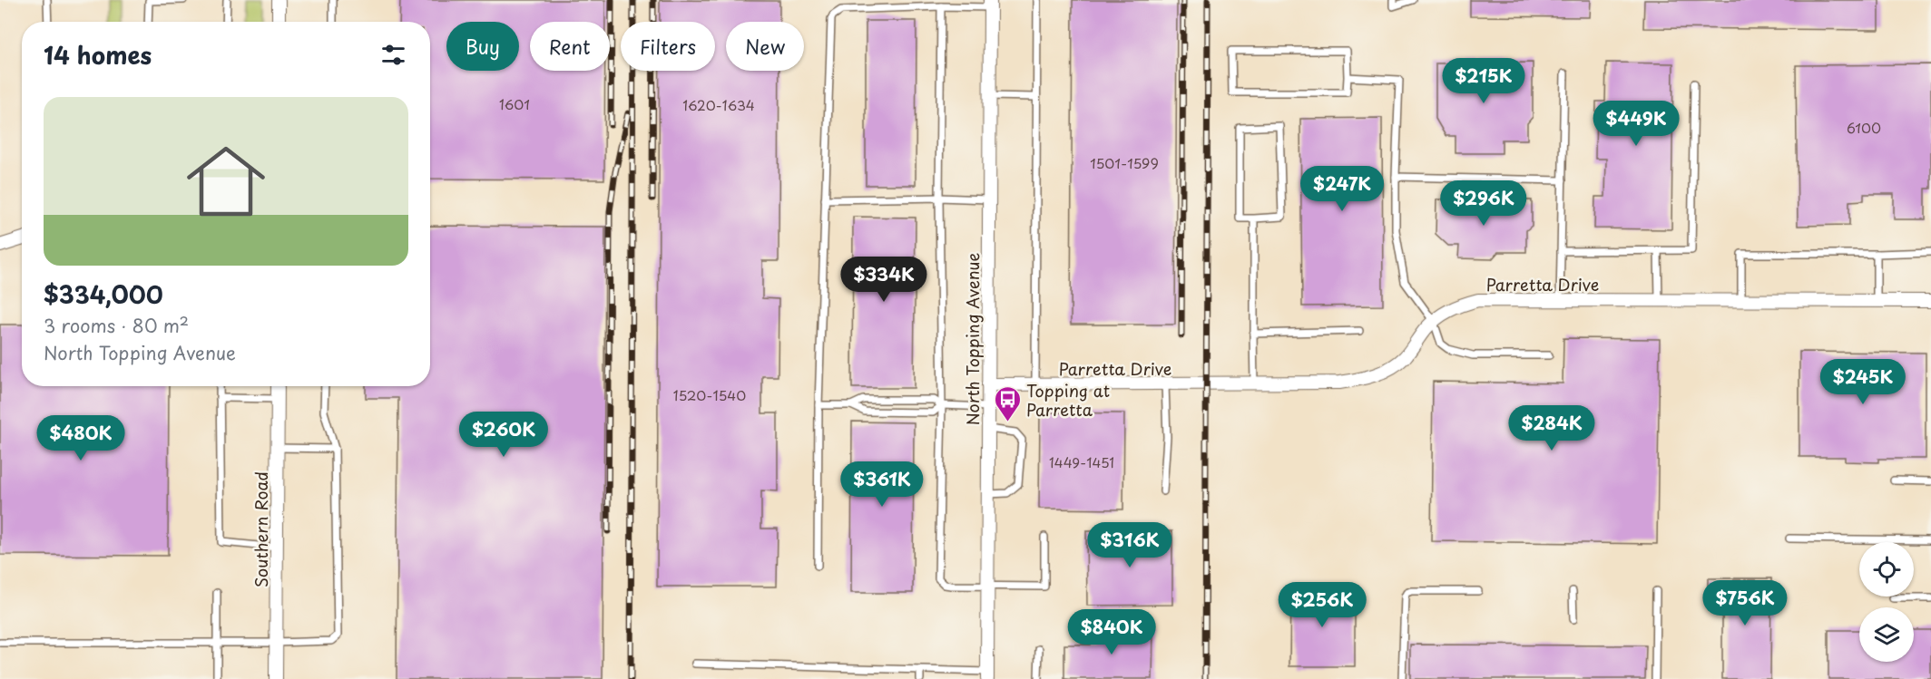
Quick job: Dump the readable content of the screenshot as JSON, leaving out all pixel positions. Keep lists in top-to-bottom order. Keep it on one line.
{"streets":{"street":["Parretta Drive","North Topping Avenue","Southern Road"]},"crossings":[["Parretta Drive","North Topping Avenue"]],"places":{"bus stop":["Topping at Parretta"]},"house_numbers":["1601","1620-1634","6100","1501-1599","1520-1540","1449-1451"],"page":{"chip":["Buy","Rent","Filters","New"],"heading":"14 homes","price":["$215K","$449K","$247K","$296K","$334K","$245K","$284K","$260K","$480K","$361K","$316K","$756K","$256K","$840K"],"list":[{"name":"$334,000","note":"3 rooms · 80 m² · North Topping Avenue"}]}}
